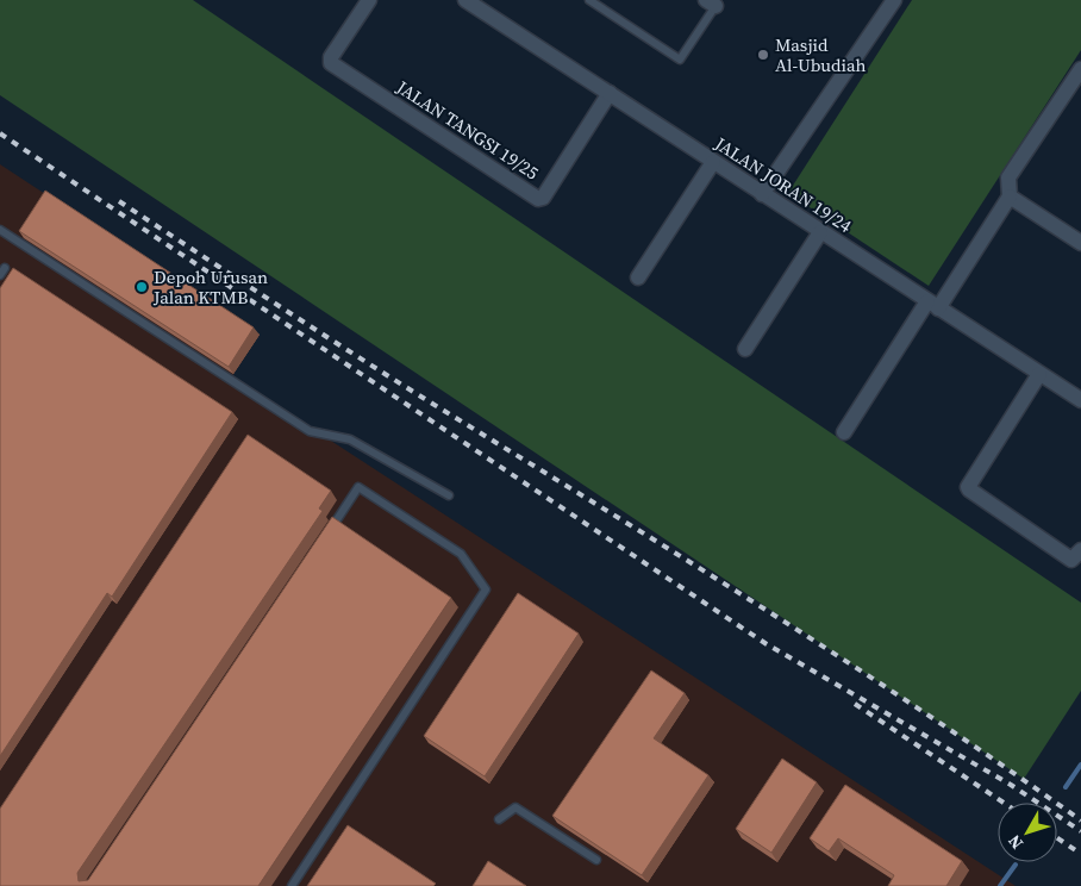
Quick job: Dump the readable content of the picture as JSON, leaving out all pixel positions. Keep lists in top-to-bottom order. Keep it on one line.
{"streets":{"street":["JALAN TANGSI 19/25","JALAN JORAN 19/24"]},"crossings":[["JALAN TANGSI 19/25","JALAN JORAN 19/24"]],"places":["Masjid Al-Ubudiah","Depoh Urusan Jalan KTMB"],"north":"bottom left"}
